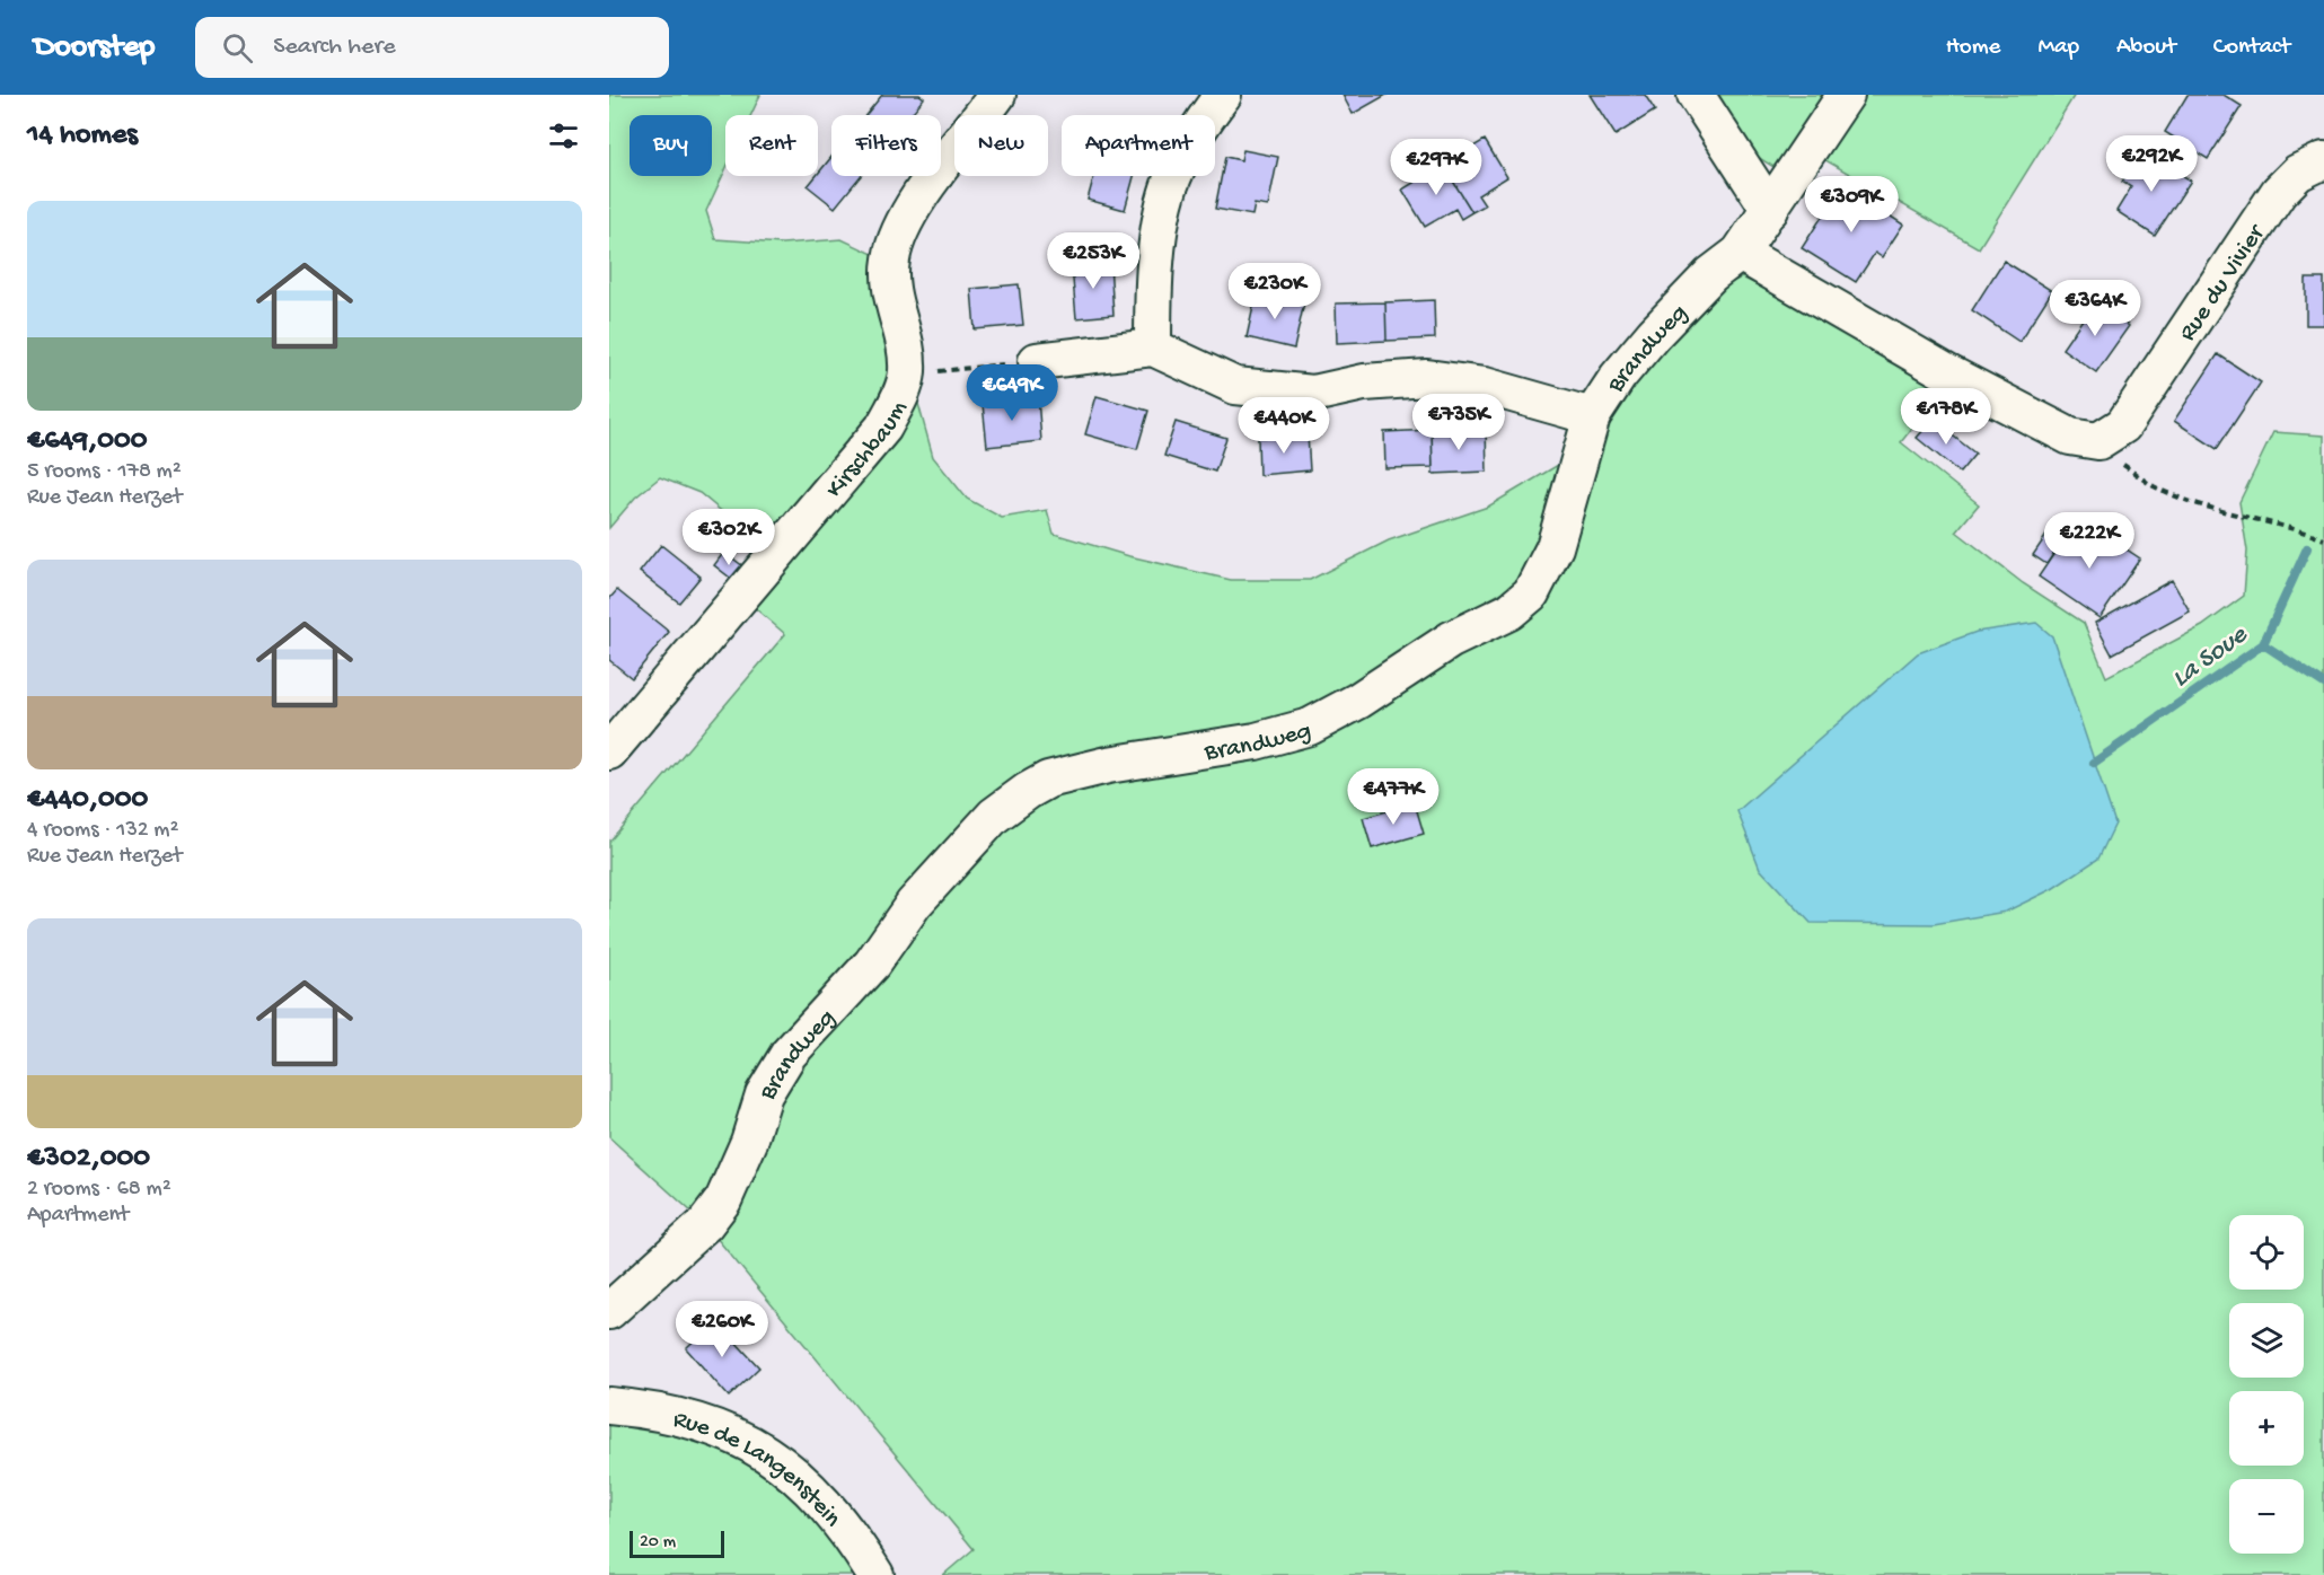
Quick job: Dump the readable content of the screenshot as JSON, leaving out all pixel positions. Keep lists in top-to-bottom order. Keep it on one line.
{"streets":{"street":["Rue du Vivier","Brandweg","Kirschbaum","Rue de Langenstein"]},"water":["La Soue"],"scale_bar":"20 m","page":{"header":"Doorstep","search":"Search here","nav":["Home","Map","About","Contact"],"heading":"14 homes","chip":["Buy","Rent","Filters","New","Apartment"],"price":["€292K","€297K","€309K","€253K","€230K","€364K","€649K","€178K","€735K","€440K","€302K","€222K","€477K","€260K"],"list":[{"name":"€649,000","note":"5 rooms · 178 m² · Rue Jean Herzet"},{"name":"€440,000","note":"4 rooms · 132 m² · Rue Jean Herzet"},{"name":"€302,000","note":"2 rooms · 68 m² · Apartment"}],"map_buttons":["+","−"],"scale":"20 m"}}
